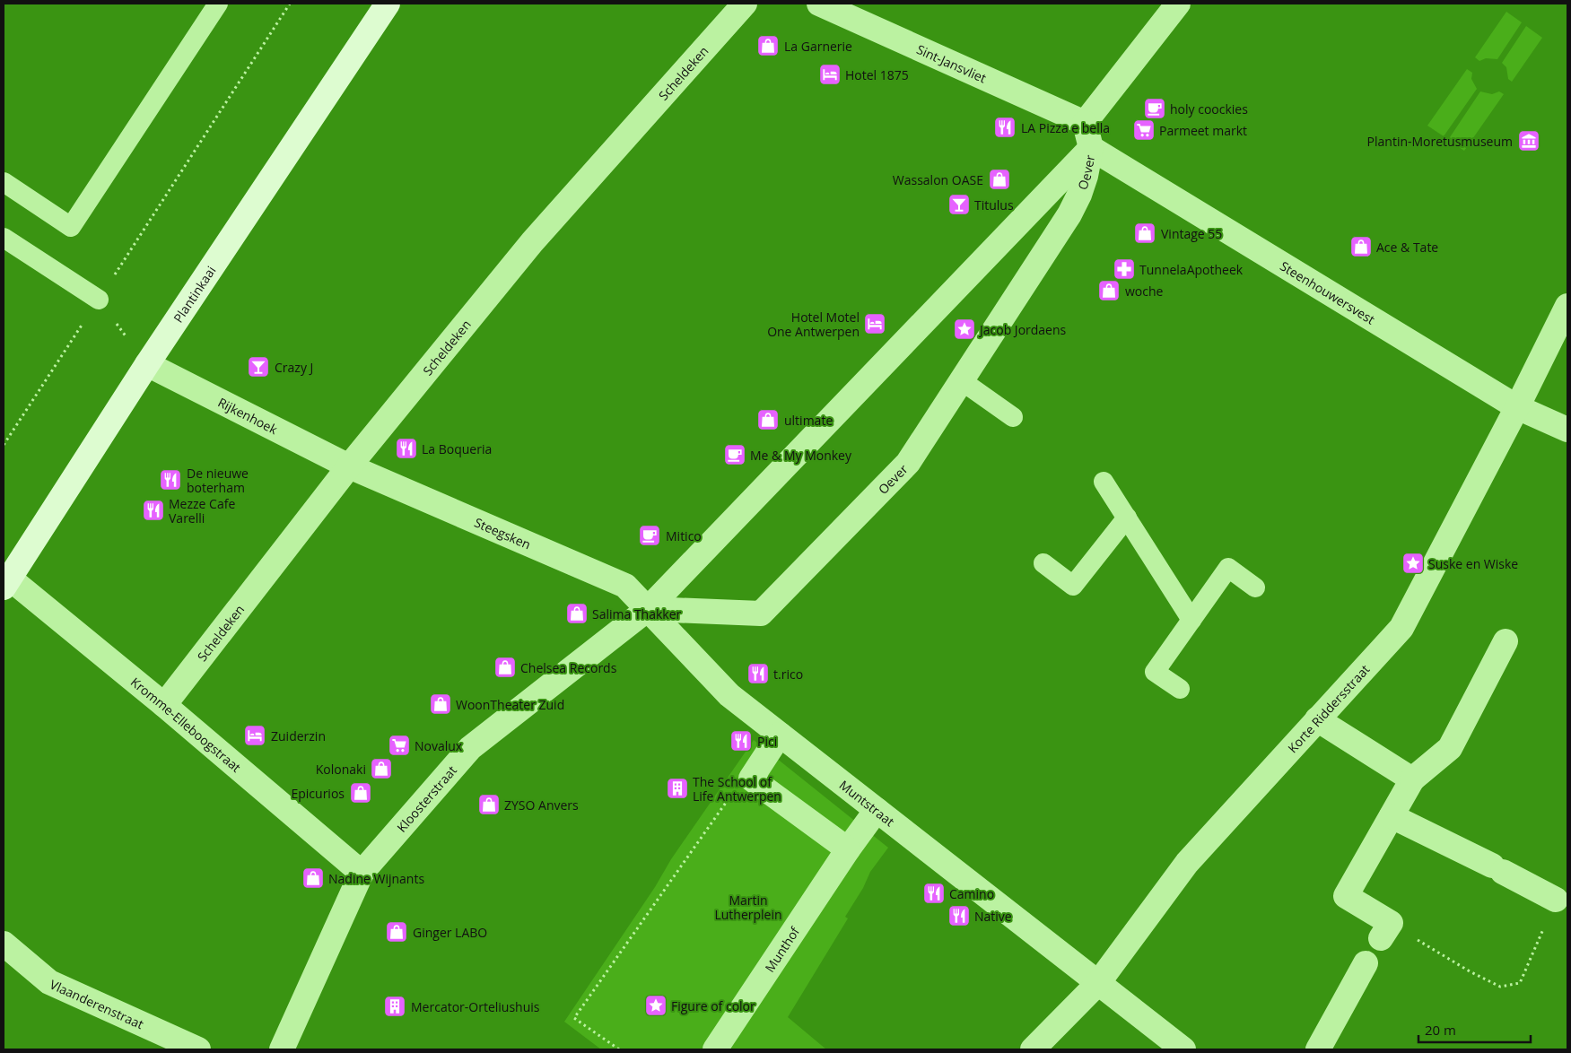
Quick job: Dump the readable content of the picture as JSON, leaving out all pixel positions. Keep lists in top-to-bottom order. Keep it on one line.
{"streets":{"street":["Sint-Jansvliet","Scheldeken","Oever","Steenhouwersvest","Plantinkaai","Rijkenhoek","Steegsken","Korte Riddersstraat","Kromme-Elleboogstraat","Kloosterstraat","Muntstraat","Munthof","Vlaanderenstraat"]},"crossings":[["Scheldeken","Rijkenhoek"],["Scheldeken","Steegsken"],["Scheldeken","Kromme-Elleboogstraat"],["Oever","Steenhouwersvest"],["Oever","Steegsken"],["Oever","Kloosterstraat"],["Oever","Muntstraat"],["Steenhouwersvest","Korte Riddersstraat"],["Plantinkaai","Rijkenhoek"],["Plantinkaai","Kromme-Elleboogstraat"],["Rijkenhoek","Steegsken"],["Steegsken","Kloosterstraat"],["Steegsken","Muntstraat"],["Korte Riddersstraat","Muntstraat"],["Kromme-Elleboogstraat","Kloosterstraat"],["Kloosterstraat","Muntstraat"],["Muntstraat","Munthof"]],"parks":["Martin Lutherplein"],"places":{"shop":["La Garnerie","Wassalon OASE","Vintage 55","Ace & Tate","woche","ultimate","Salima Thakker","Chelsea Records","WoonTheater Zuid","Kolonaki","Epicurios","ZYSO Anvers","Nadine Wijnants","Ginger LABO"],"hotel":["Hotel 1875","Hotel Motel One Antwerpen","Zuiderzin"],"cafe":["holy coockies","Me & My Monkey","Mitico"],"restaurant":["LA Pizza e bella","La Boqueria","De nieuwe boterham","Mezze Cafe Varelli","t.rico","Pici","Camino","Native"],"supermarket":["Parmeet markt","Novalux"],"museum":["Plantin-Moretusmuseum"],"bar":["Titulus","Crazy J"],"pharmacy":["TunnelaApotheek"],"place":["Jacob Jordaens","Suske en Wiske","Figure of color"],"building":["The School of Life Antwerpen","Mercator-Orteliushuis"]},"scale_bar":"20 m"}
